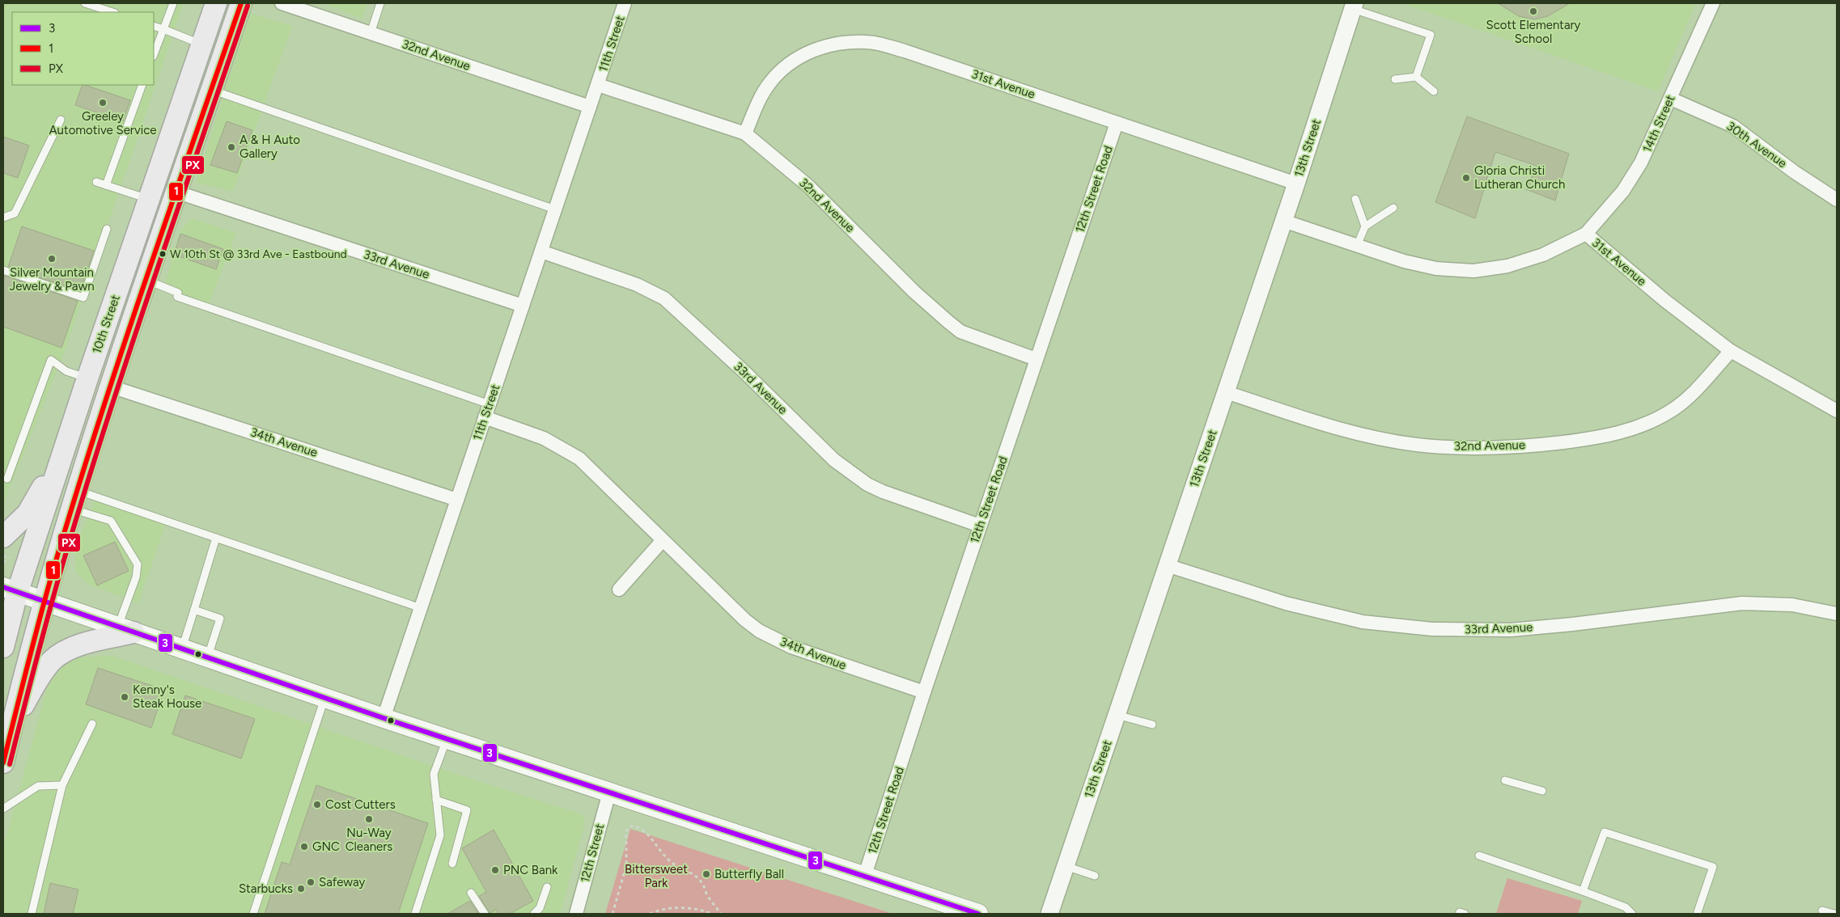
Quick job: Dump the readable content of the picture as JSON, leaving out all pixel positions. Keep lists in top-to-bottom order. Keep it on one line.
{"streets":{"main road":["10th Street"],"street":["11th Street","32nd Avenue","31st Avenue","14th Street","30th Avenue","13th Street","12th Street Road","33rd Avenue","34th Avenue","12th Street"]},"crossings":[["11th Street","32nd Avenue"],["11th Street","33rd Avenue"],["11th Street","34th Avenue"],["32nd Avenue","31st Avenue"],["32nd Avenue","13th Street"],["32nd Avenue","12th Street Road"],["31st Avenue","14th Street"],["31st Avenue","13th Street"],["31st Avenue","12th Street Road"],["14th Street","30th Avenue"],["13th Street","33rd Avenue"],["12th Street Road","33rd Avenue"],["12th Street Road","34th Avenue"],["33rd Avenue","10th Street"],["10th Street","34th Avenue"]],"parks":["Bittersweet Park"],"places":["Scott Elementary School","Greeley Automotive Service","A & H Auto Gallery","Gloria Christi Lutheran Church","W 10th St @ 33rd Ave - Eastbound","Silver Mountain Jewelry & Pawn","Kenny's Steak House","Cost Cutters","Nu-Way Cleaners","GNC","PNC Bank","Butterfly Ball","Safeway","Starbucks"],"lines":["transit line 1","transit line PX","transit line 3"],"legend":["3","1","PX"]}
